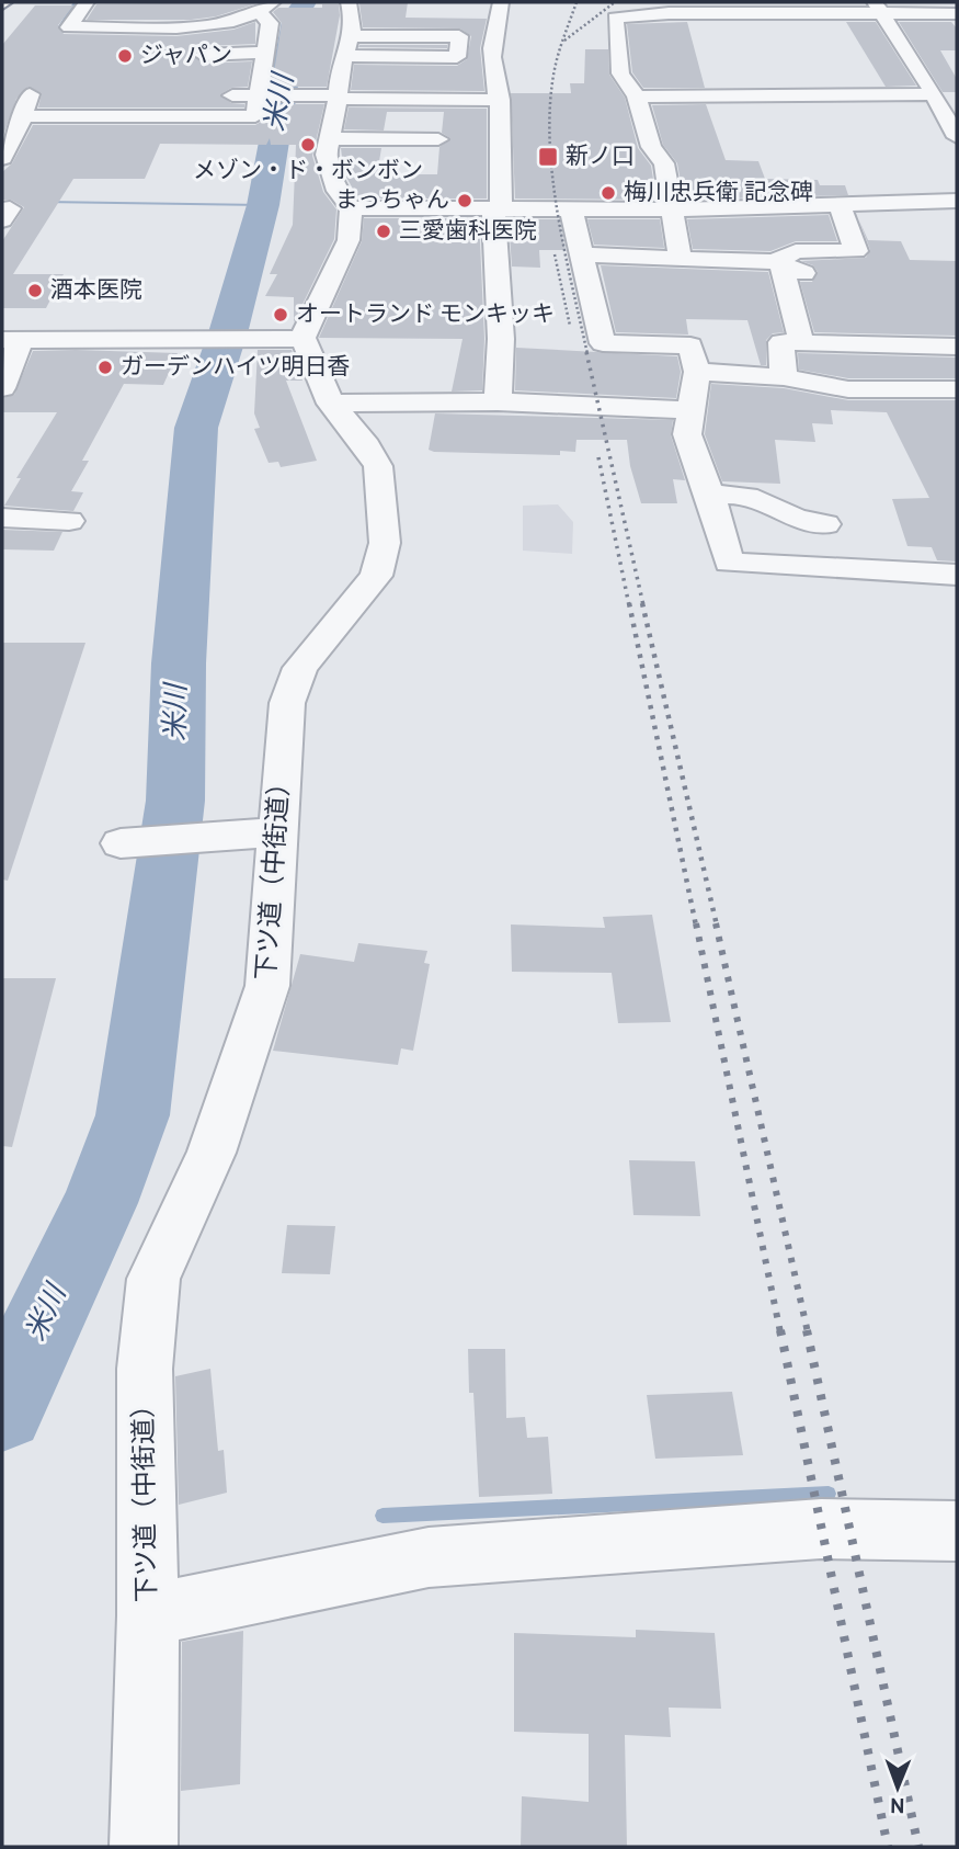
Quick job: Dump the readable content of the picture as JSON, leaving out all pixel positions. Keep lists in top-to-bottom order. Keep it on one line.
{"streets":{"street":["下ツ道（中街道）"]},"water":["米川"],"places":{"other":["ジャパン","メゾン・ド・ボンボン","梅川忠兵衛 記念碑","まっちゃん","三愛歯科医院","酒本医院","オートランド モンキッキ","ガーデンハイツ明日香"],"transit":["新ノ口"]},"north":"bottom"}
